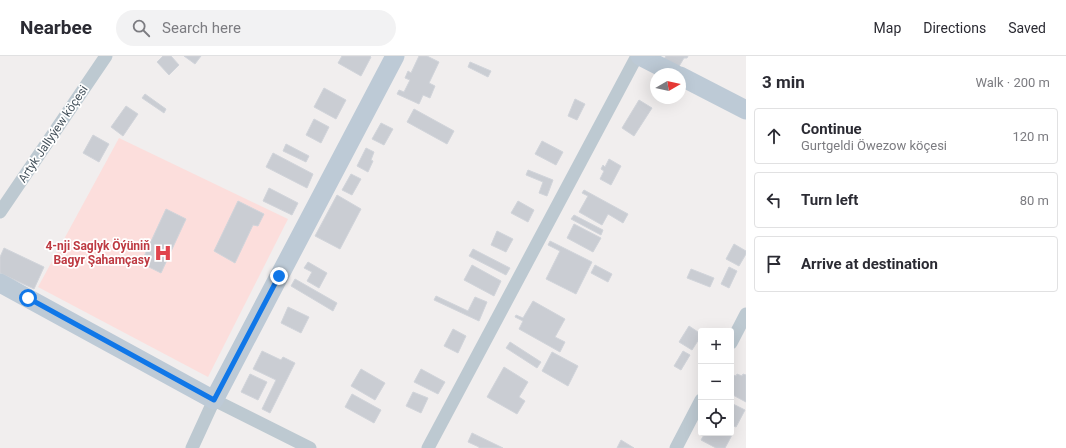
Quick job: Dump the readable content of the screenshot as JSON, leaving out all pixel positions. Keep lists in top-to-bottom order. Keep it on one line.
{"streets":{"street":["Artyk Jallyýew köçesi"]},"places":{"hospital":["4-nji Saglyk Öýüniň Bagyr Şahamçasy"]},"north":"right","page":{"header":"Nearbee","search":"Search here","nav":["Map","Directions","Saved"],"heading":["3 min","Walk · 200 m"],"list":[["Continue","Gurtgeldi Öwezow köçesi","120 m"],["Turn left","80 m"],"Arrive at destination"],"map_buttons":["+","−"]}}
